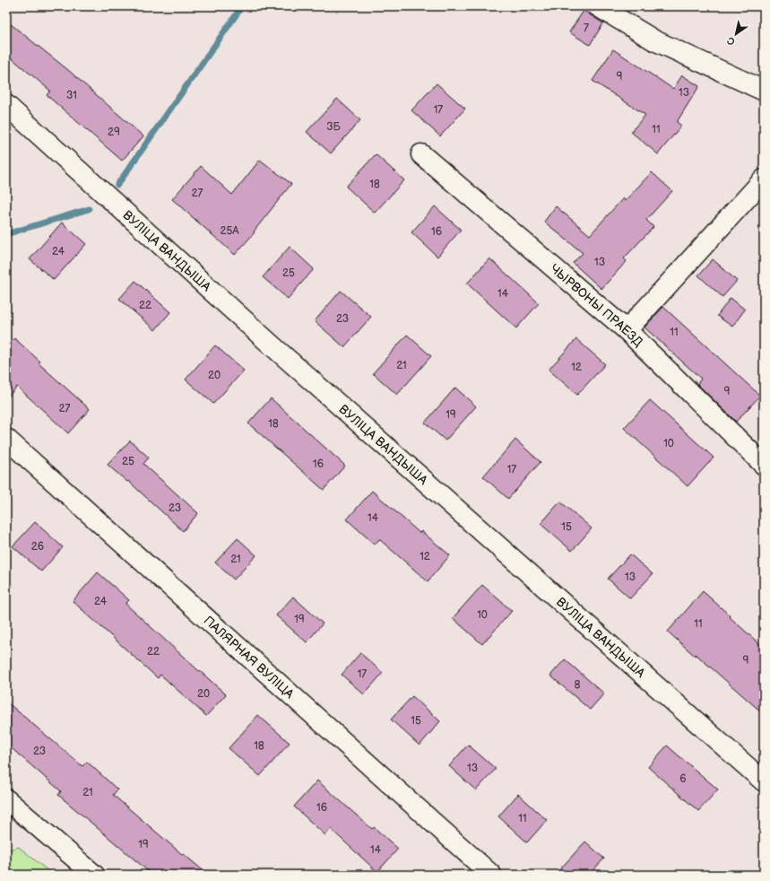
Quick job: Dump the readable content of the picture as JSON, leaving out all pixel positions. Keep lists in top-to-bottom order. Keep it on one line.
{"streets":{"street":["ВУЛІЦА ВАНДЫША","ЧЫРВОНЫ ПРАЕЗД","ПАЛЯРНАЯ ВУЛІЦА"]},"house_numbers":["7","9","13","31","17","3Б","11","29","18","27","25А","16","24","13","25","14","22","23","11","21","12","20","9","27","19","18","10","25","16","17","23","14","15","26","12","21","13","24","10","19","11","22","9","17","8","20","15","18","23","13","6","21","16","11","19","14"],"north":"bottom left"}
